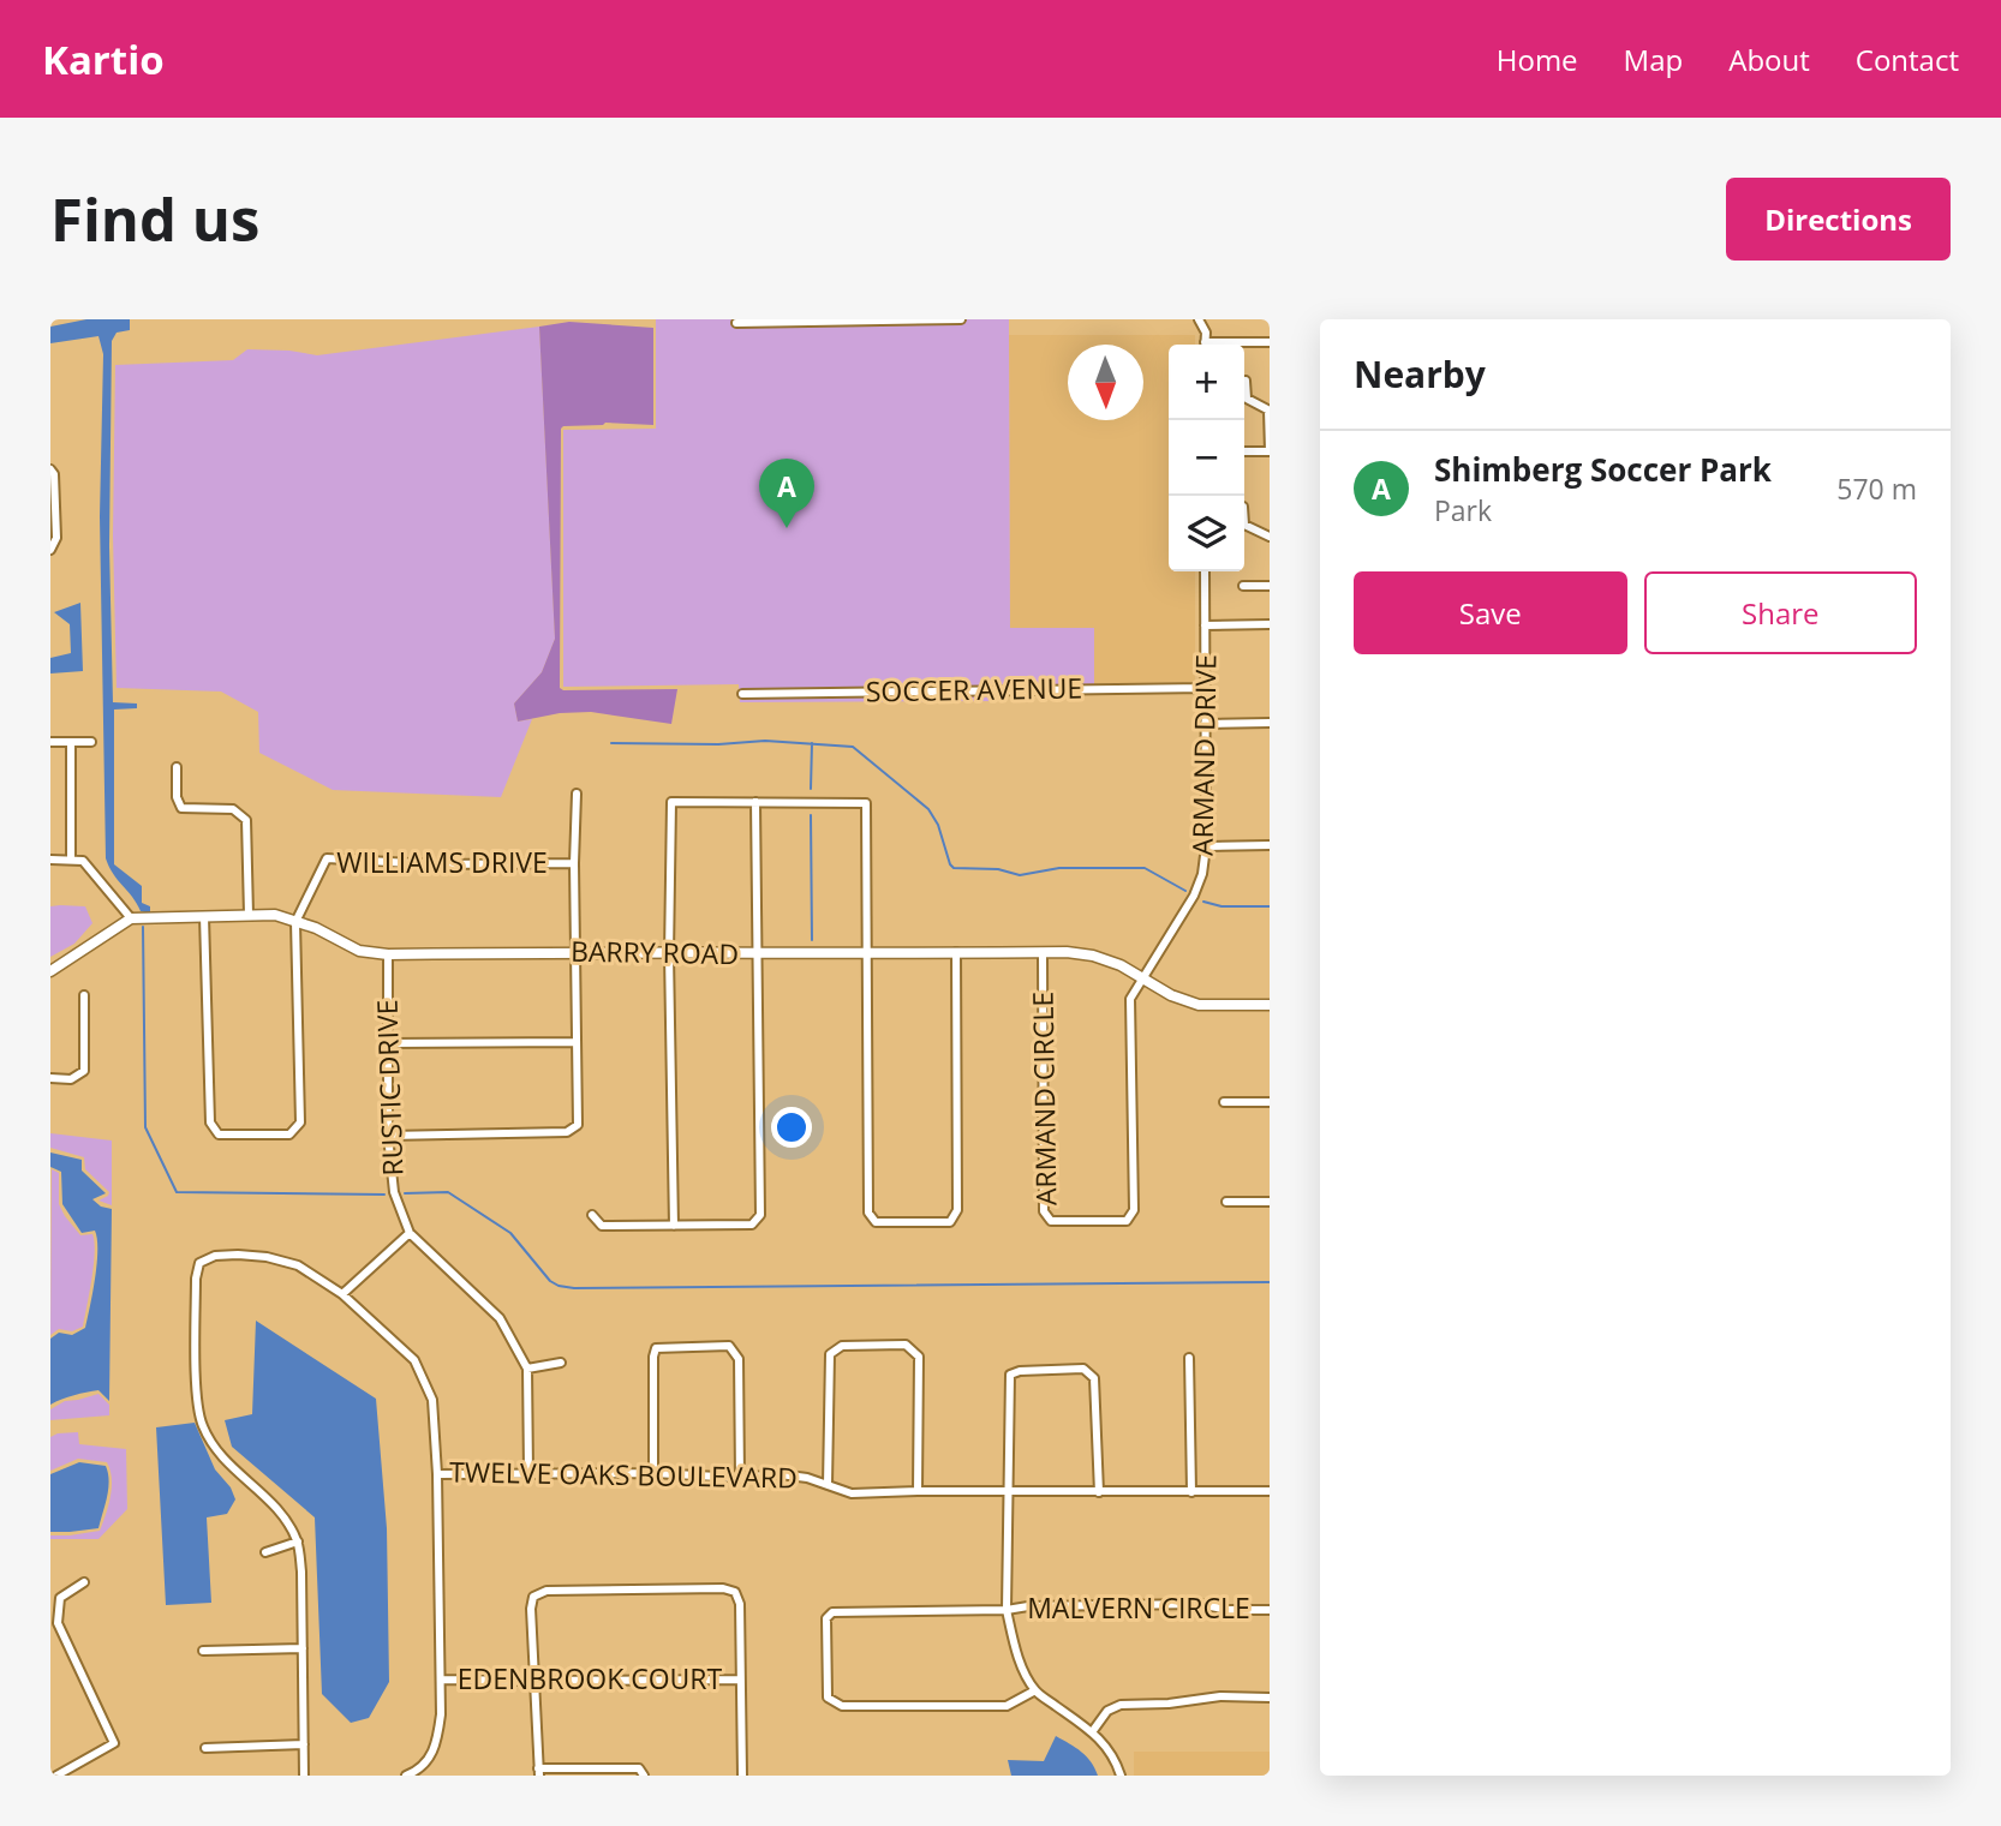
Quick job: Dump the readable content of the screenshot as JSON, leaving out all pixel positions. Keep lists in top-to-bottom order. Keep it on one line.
{"streets":{"street":["SOCCER AVENUE","ARMAND DRIVE","WILLIAMS DRIVE","BARRY ROAD","RUSTIC DRIVE","ARMAND CIRCLE","TWELVE OAKS BOULEVARD","MALVERN CIRCLE","EDENBROOK COURT"]},"crossings":[["SOCCER AVENUE","ARMAND DRIVE"],["ARMAND DRIVE","BARRY ROAD"],["ARMAND DRIVE","ARMAND CIRCLE"],["WILLIAMS DRIVE","BARRY ROAD"],["BARRY ROAD","RUSTIC DRIVE"],["BARRY ROAD","ARMAND CIRCLE"],["RUSTIC DRIVE","TWELVE OAKS BOULEVARD"]],"north":"bottom","page":{"header":"Kartio","nav":["Home","Map","About","Contact"],"buttons":["Directions",["Save","Share"]],"title":"Find us","heading":"Nearby","map_buttons":["+","−"],"list":[{"mark":"A","name":"Shimberg Soccer Park","note":"Park","value":"570 m"}],"pins":"A"}}
